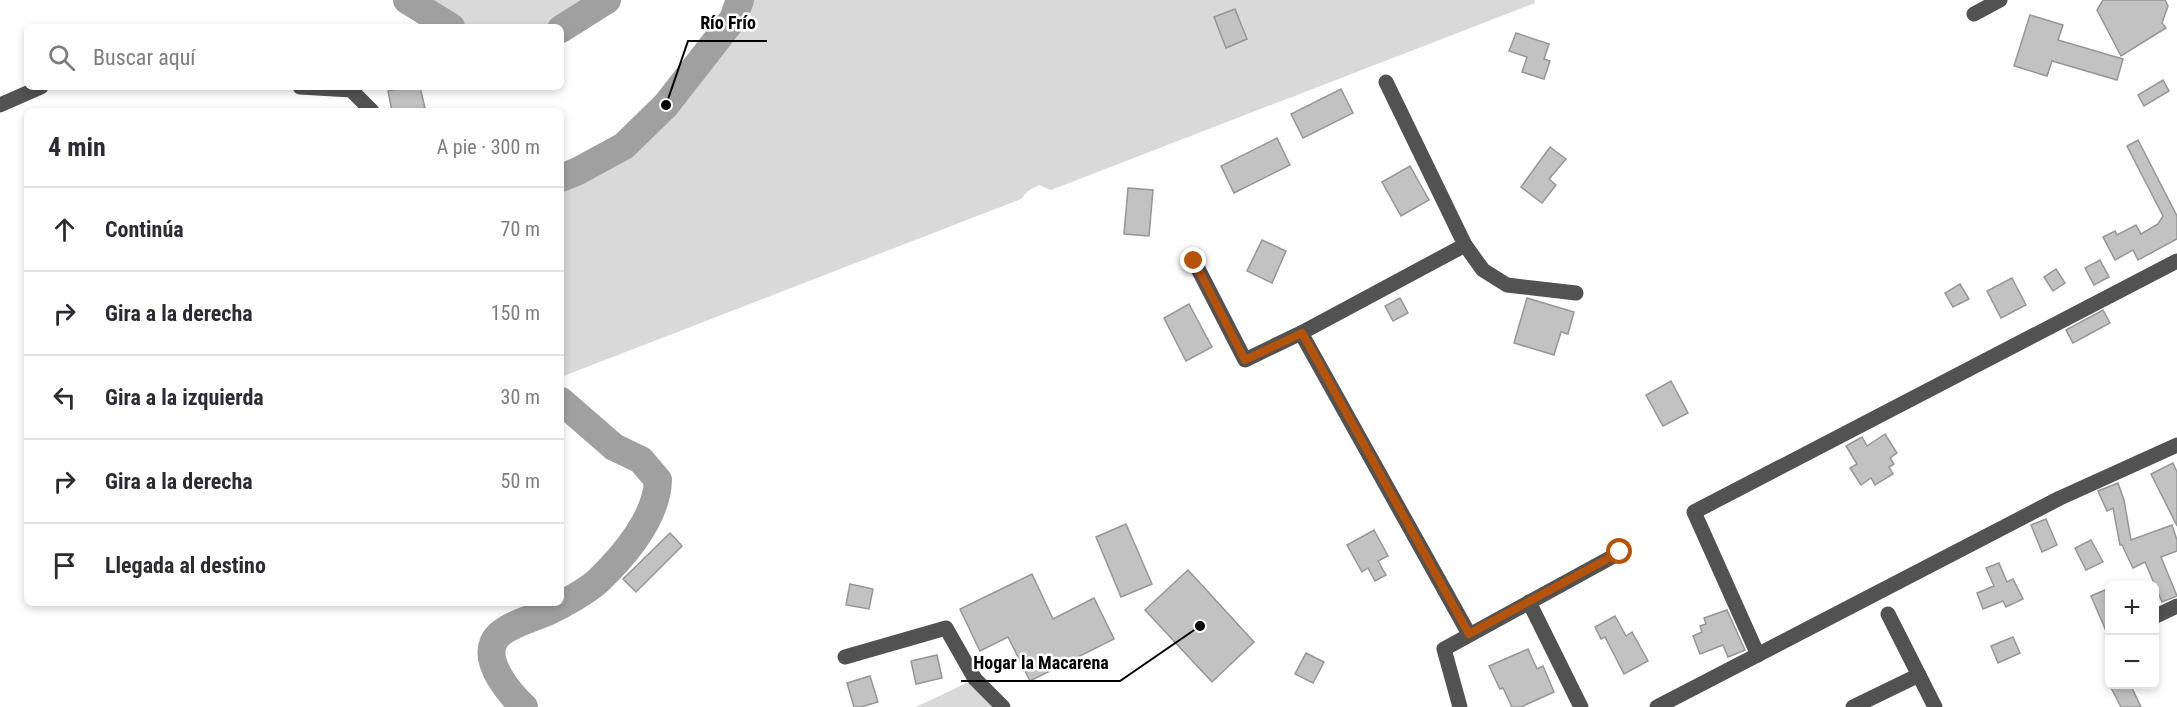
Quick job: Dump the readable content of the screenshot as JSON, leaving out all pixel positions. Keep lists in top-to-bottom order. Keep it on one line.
{"places":["Río Frío","Hogar la Macarena"],"page":{"search":"Buscar aquí","heading":["4 min","A pie · 300 m"],"list":[["Continúa","70 m"],["Gira a la derecha","150 m"],["Gira a la izquierda","30 m"],["Gira a la derecha","50 m"],"Llegada al destino"],"map_buttons":["+","−"]}}
